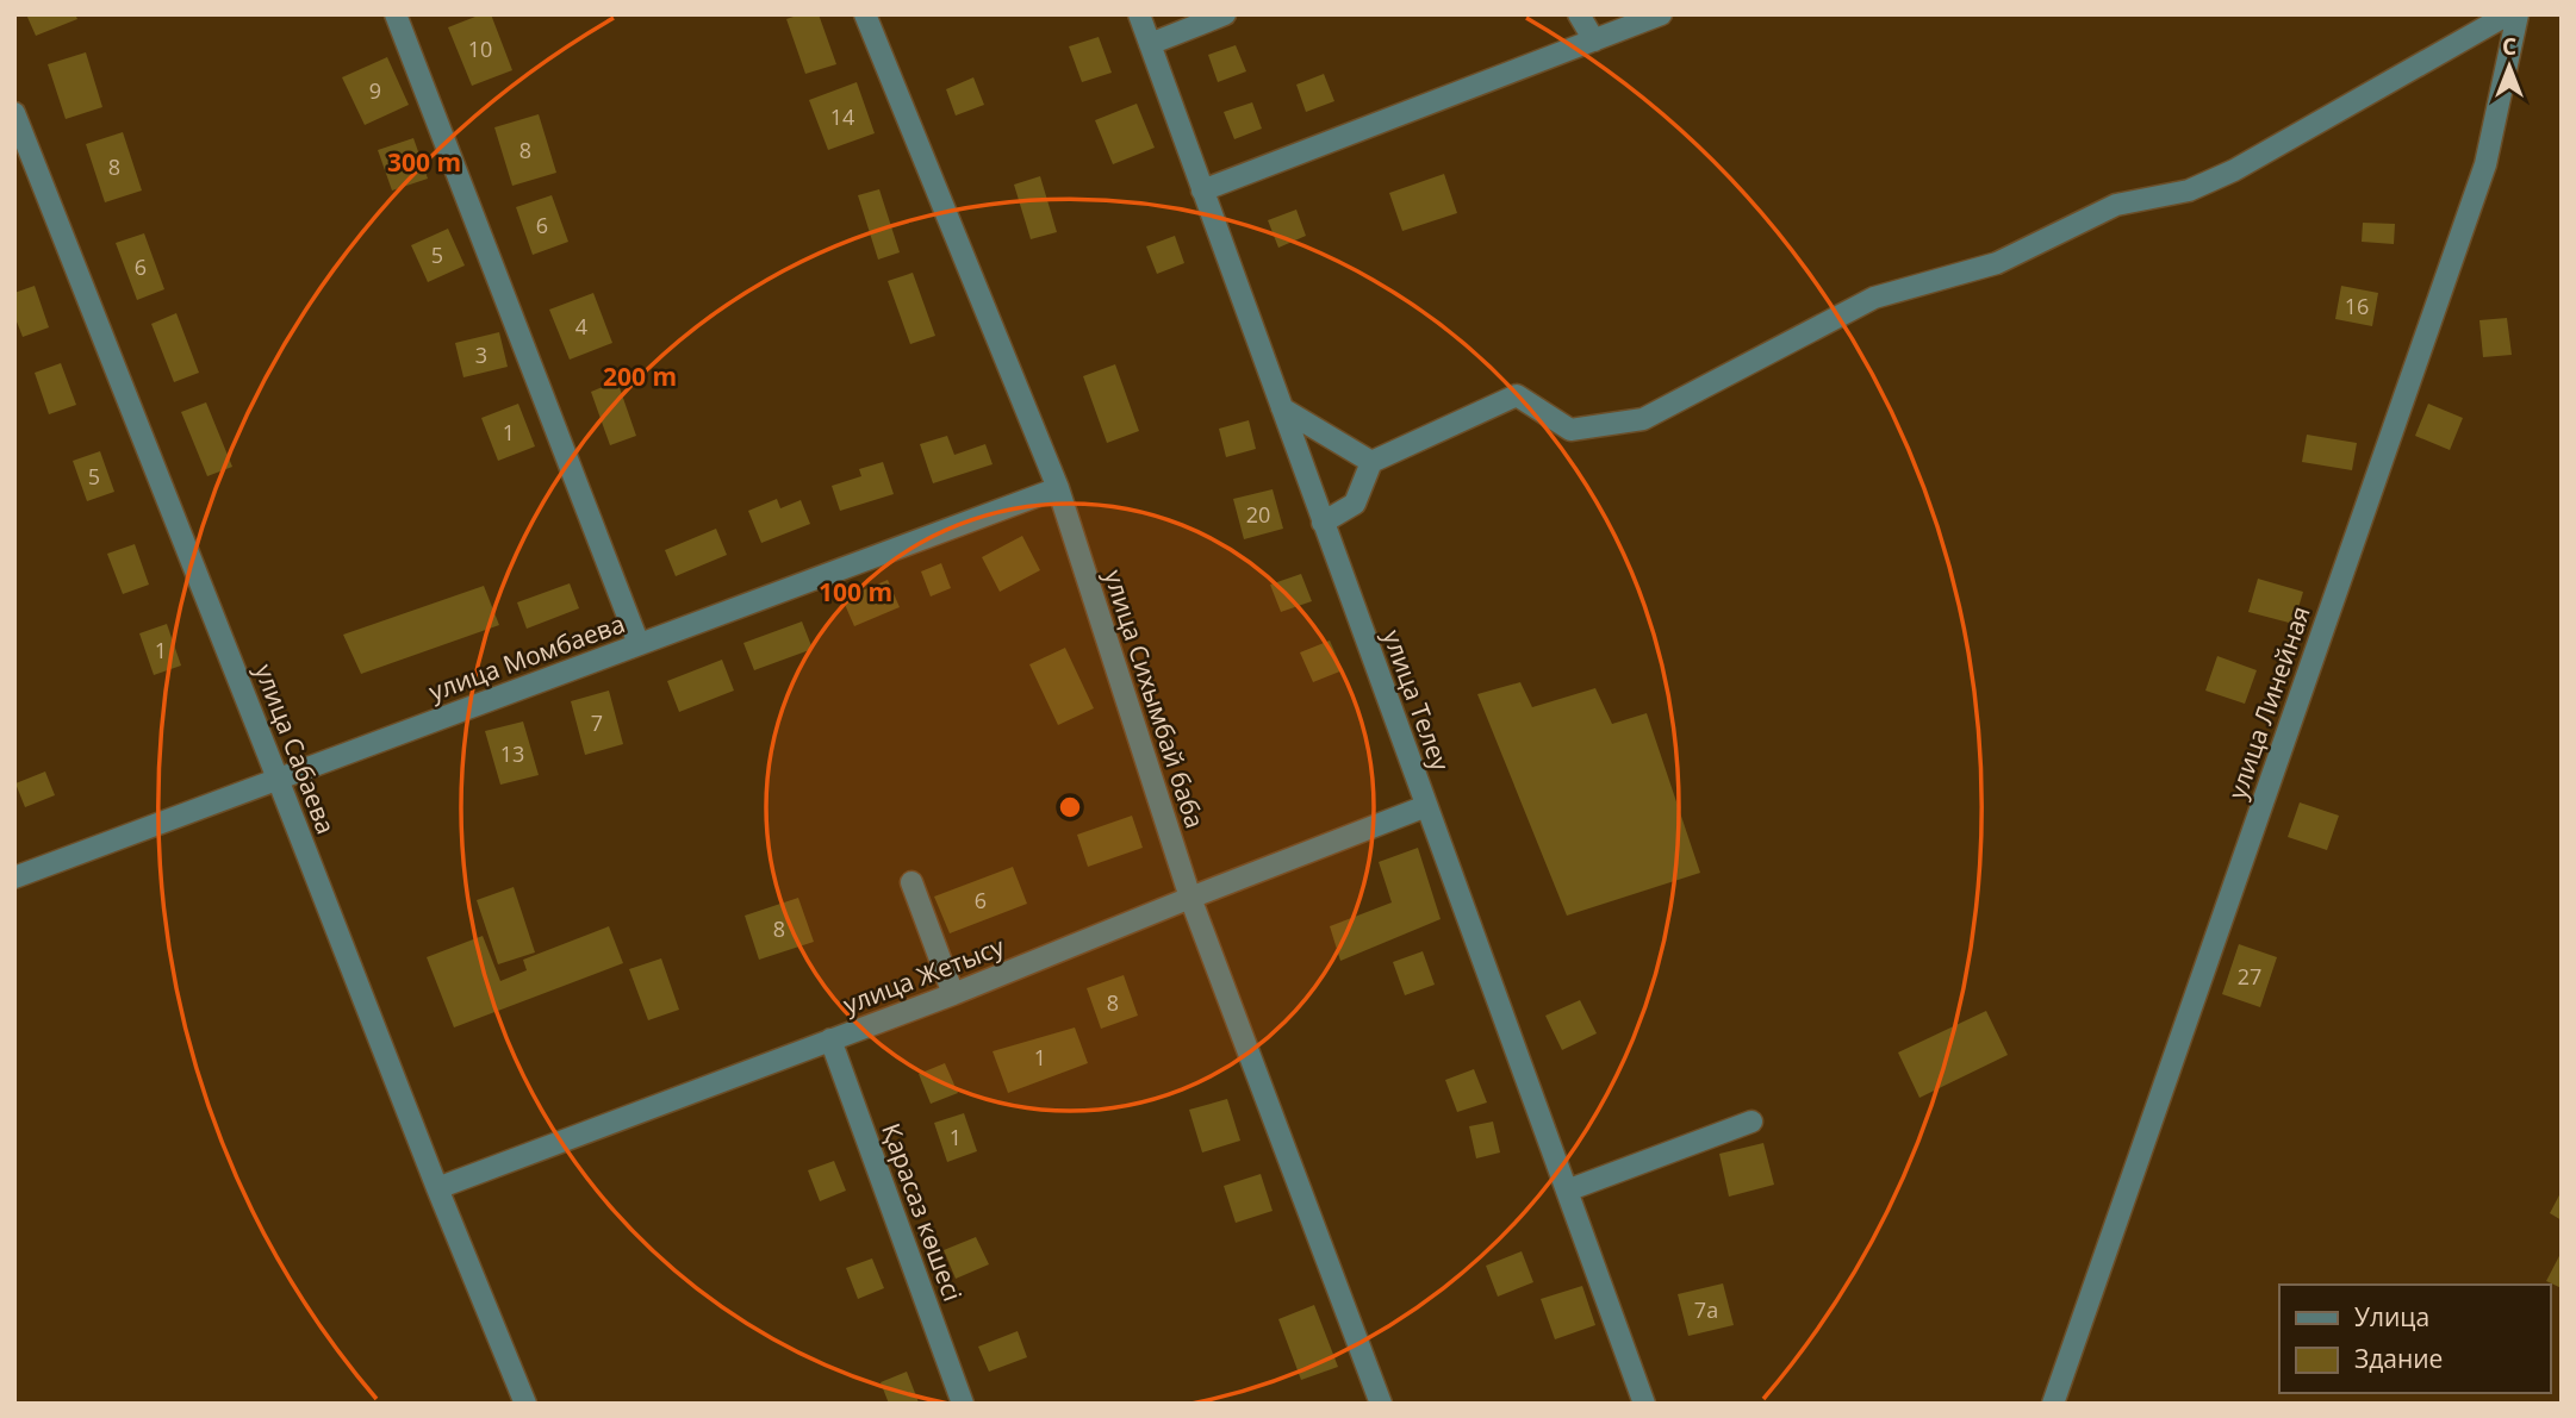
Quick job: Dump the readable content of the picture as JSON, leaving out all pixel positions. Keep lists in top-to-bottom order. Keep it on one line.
{"streets":{"street":["улица Момбаева","улица Сихымбай баба","улица Телеу","улица Линейная","улица Сабаева","улица Жетысу","Қарасаз көшесі"]},"crossings":[["улица Момбаева","улица Сихымбай баба"],["улица Момбаева","улица Сабаева"],["улица Сихымбай баба","улица Жетысу"],["улица Телеу","улица Жетысу"],["улица Сабаева","улица Жетысу"],["улица Жетысу","Қарасаз көшесі"]],"house_numbers":["10","9","14","8","8","6","5","6","16","4","3","1","5","20","1","7","13","6","8","27","8","1","1","7а"],"legend":["Улица","Здание"],"north":"top","rings":["300 m","200 m","100 m"]}
